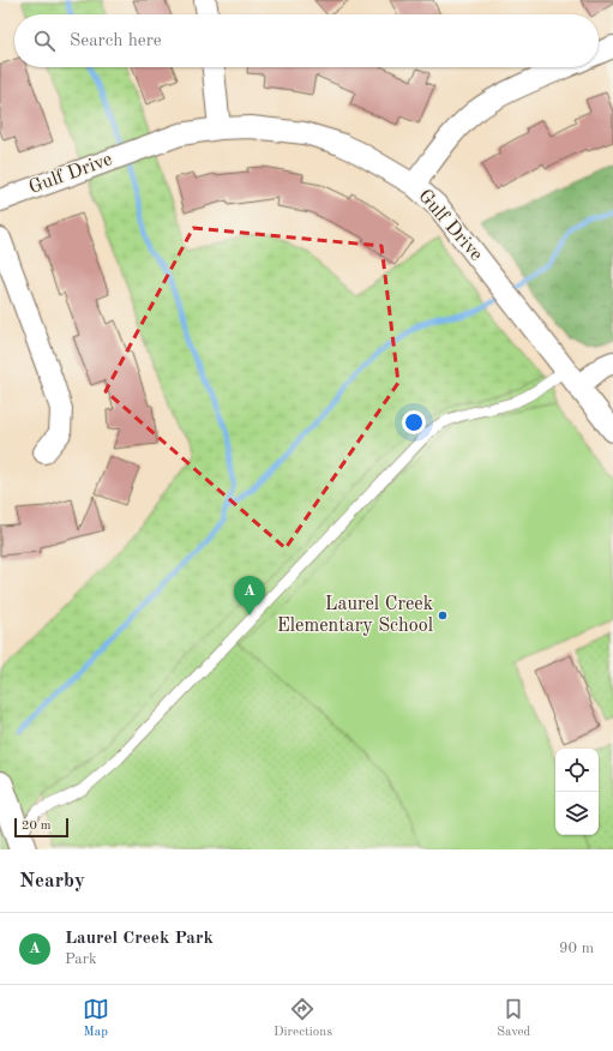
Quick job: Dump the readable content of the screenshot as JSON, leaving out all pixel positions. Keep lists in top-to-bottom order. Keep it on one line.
{"streets":{"street":["Gulf Drive"]},"places":["Laurel Creek Elementary School"],"scale_bar":"20 m","page":{"search":"Search here","pins":"A","scale":"20 m","heading":"Nearby","list":[{"mark":"A","name":"Laurel Creek Park","note":"Park","value":"90 m"}],"nav":["Map","Directions","Saved"]}}
